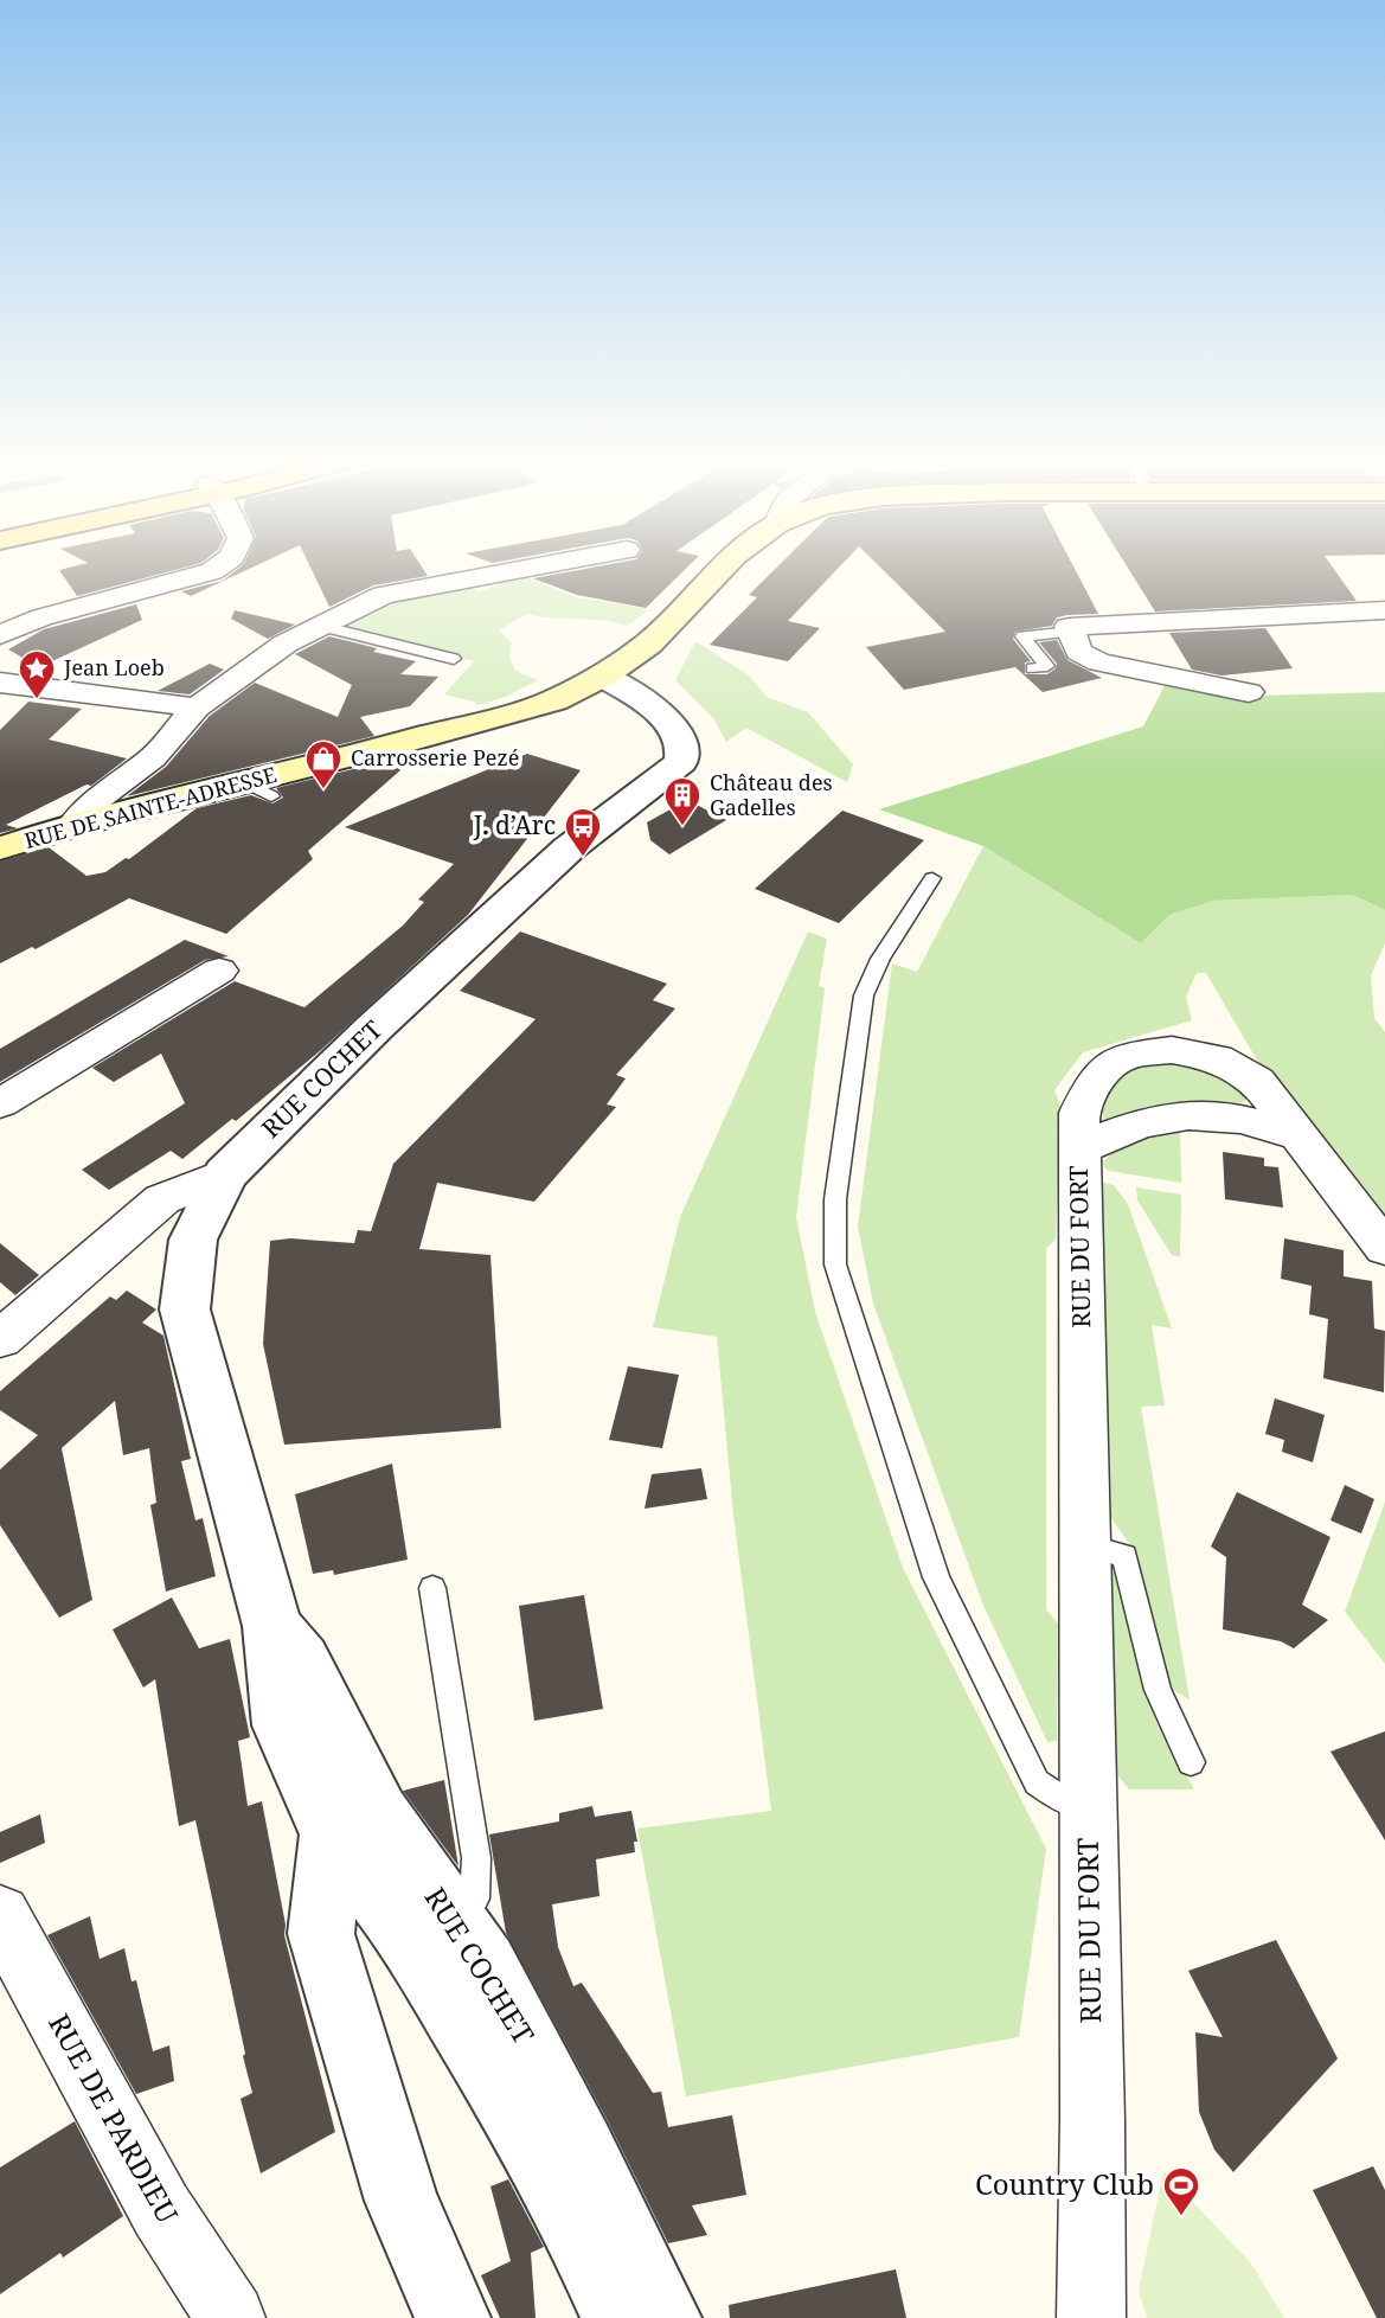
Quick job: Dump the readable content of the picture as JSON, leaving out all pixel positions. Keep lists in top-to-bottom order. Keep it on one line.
{"streets":{"main road":["RUE DE SAINTE-ADRESSE"],"street":["RUE COCHET","RUE DU FORT","RUE DE PARDIEU"]},"crossings":[["RUE DE SAINTE-ADRESSE","RUE COCHET"]],"places":{"place":["Jean Loeb"],"shop":["Carrosserie Pezé"],"building":["Château des Gadelles"],"bus stop":["J. d’Arc"],"sports":["Country Club"]}}
